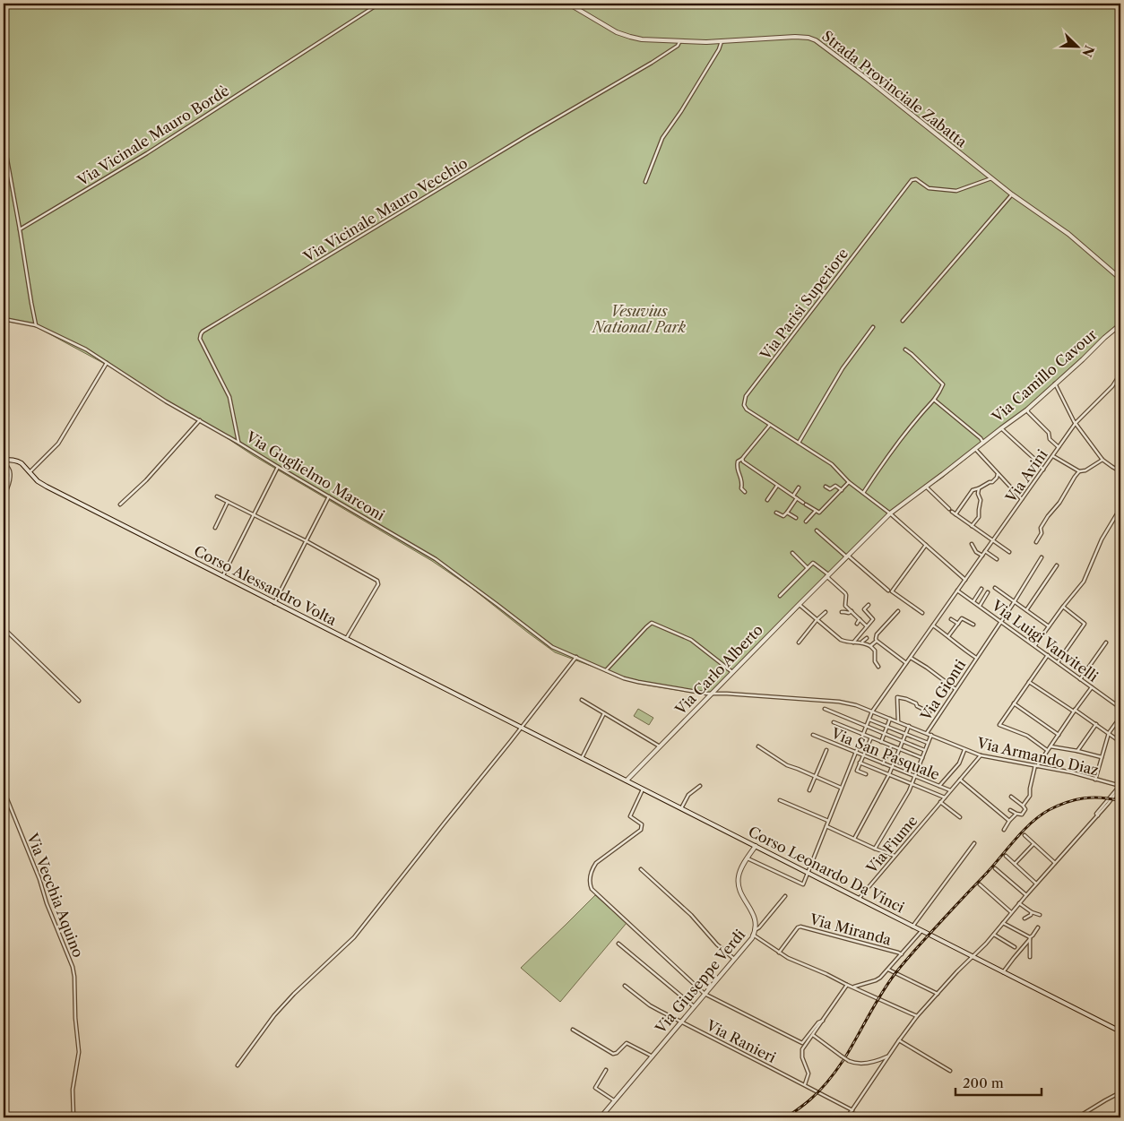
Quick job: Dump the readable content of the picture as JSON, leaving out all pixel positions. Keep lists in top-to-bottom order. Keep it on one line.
{"streets":{"street":["Strada Provinciale Zabatta","Via Vicinale Mauro Bordè","Via Vicinale Mauro Vecchio","Via Parisi Superiore","Via Camillo Cavour","Via Guglielmo Marconi","Via Avini","Corso Alessandro Volta","Via Luigi Vanvitelli","Via Carlo Alberto","Via Gionti","Via San Pasquale","Via Armando Diaz","Via Fiume","Corso Leonardo Da Vinci","Via Vecchia Aquino","Via Miranda","Via Giuseppe Verdi","Via Ranieri"]},"crossings":[["Strada Provinciale Zabatta","Via Vicinale Mauro Vecchio"],["Strada Provinciale Zabatta","Via Parisi Superiore"],["Via Vicinale Mauro Vecchio","Via Guglielmo Marconi"],["Via Parisi Superiore","Via Camillo Cavour"],["Via Parisi Superiore","Via Avini"],["Via Parisi Superiore","Via Carlo Alberto"],["Via Camillo Cavour","Via Carlo Alberto"],["Via Guglielmo Marconi","Via Carlo Alberto"],["Via Guglielmo Marconi","Via Armando Diaz"],["Via Avini","Via Luigi Vanvitelli"],["Via Avini","Via Gionti"],["Via Avini","Via San Pasquale"],["Via Avini","Via Armando Diaz"],["Via Avini","Corso Leonardo Da Vinci"],["Corso Alessandro Volta","Corso Leonardo Da Vinci"],["Via Luigi Vanvitelli","Via Gionti"],["Via Carlo Alberto","Via Armando Diaz"],["Via Carlo Alberto","Corso Leonardo Da Vinci"],["Via Gionti","Via Armando Diaz"],["Via San Pasquale","Via Fiume"],["Via Armando Diaz","Via Fiume"],["Via Fiume","Corso Leonardo Da Vinci"],["Corso Leonardo Da Vinci","Via Giuseppe Verdi"],["Via Giuseppe Verdi","Via Ranieri"]],"parks":["Vesuvius National Park"],"scale_bar":"200 m","north":"bottom right"}
